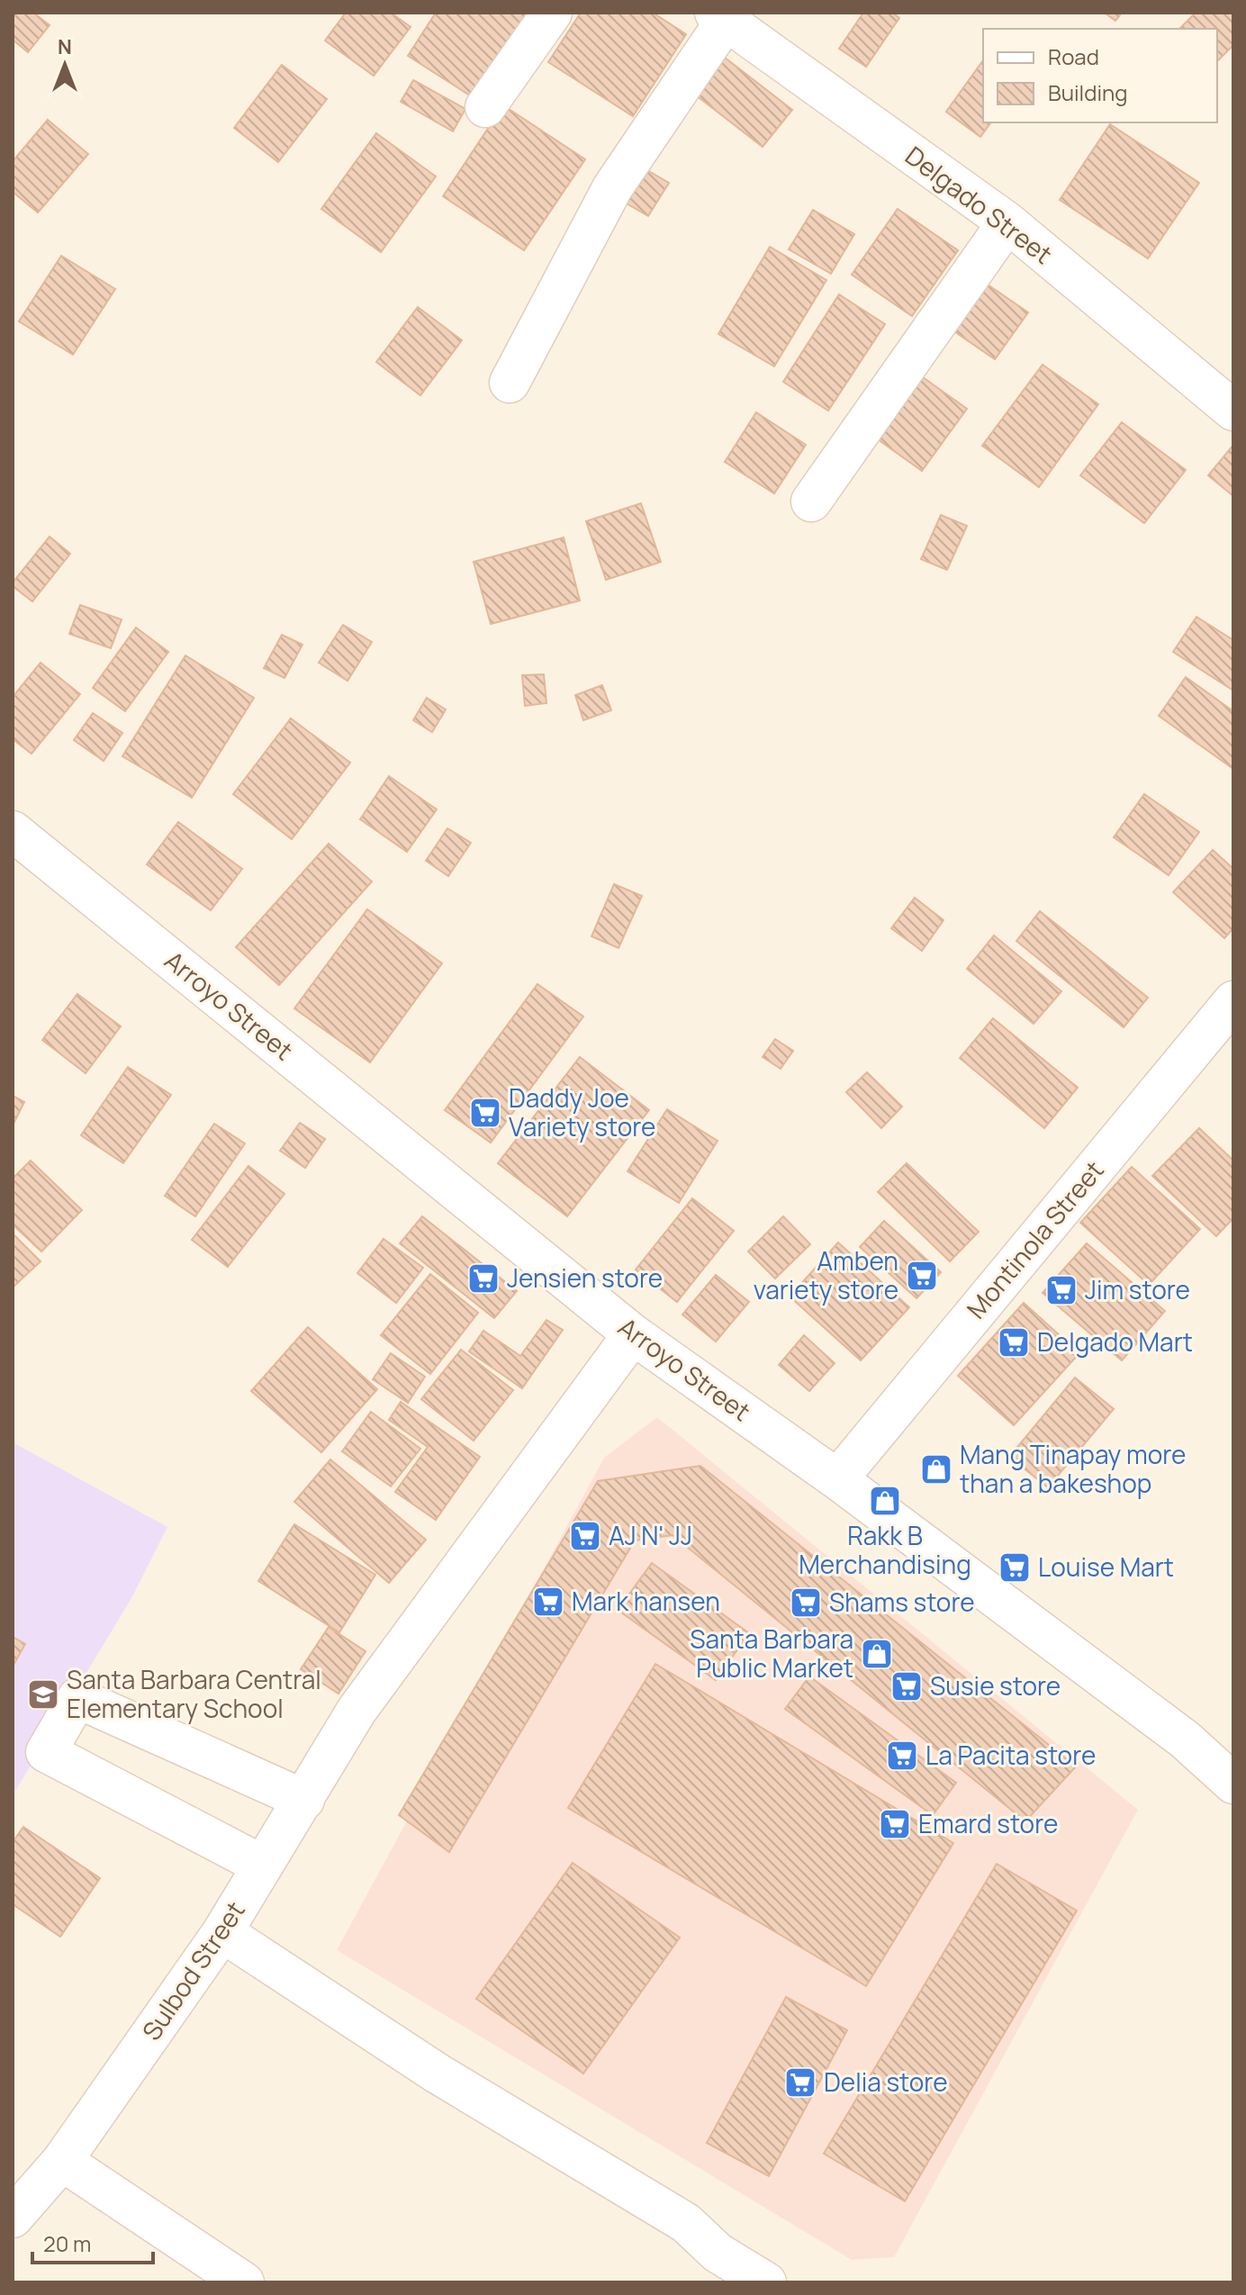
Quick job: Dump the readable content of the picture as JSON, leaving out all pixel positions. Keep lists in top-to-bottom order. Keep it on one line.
{"streets":{"street":["Delgado Street","Arroyo Street","Montinola Street","Sulbod Street"]},"crossings":[["Arroyo Street","Montinola Street"],["Arroyo Street","Sulbod Street"]],"places":{"supermarket":["Daddy Joe Variety store","Amben variety store","Jensien store","Jim store","Delgado Mart","AJ N' JJ","Louise Mart","Mark hansen","Shams store","Susie store","La Pacita store","Emard store","Delia store"],"shop":["Mang Tinapay more than a bakeshop","Rakk B Merchandising","Santa Barbara Public Market"],"school or university":["Santa Barbara Central Elementary School"]},"legend":["Road","Building"],"scale_bar":"20 m","north":"top"}
